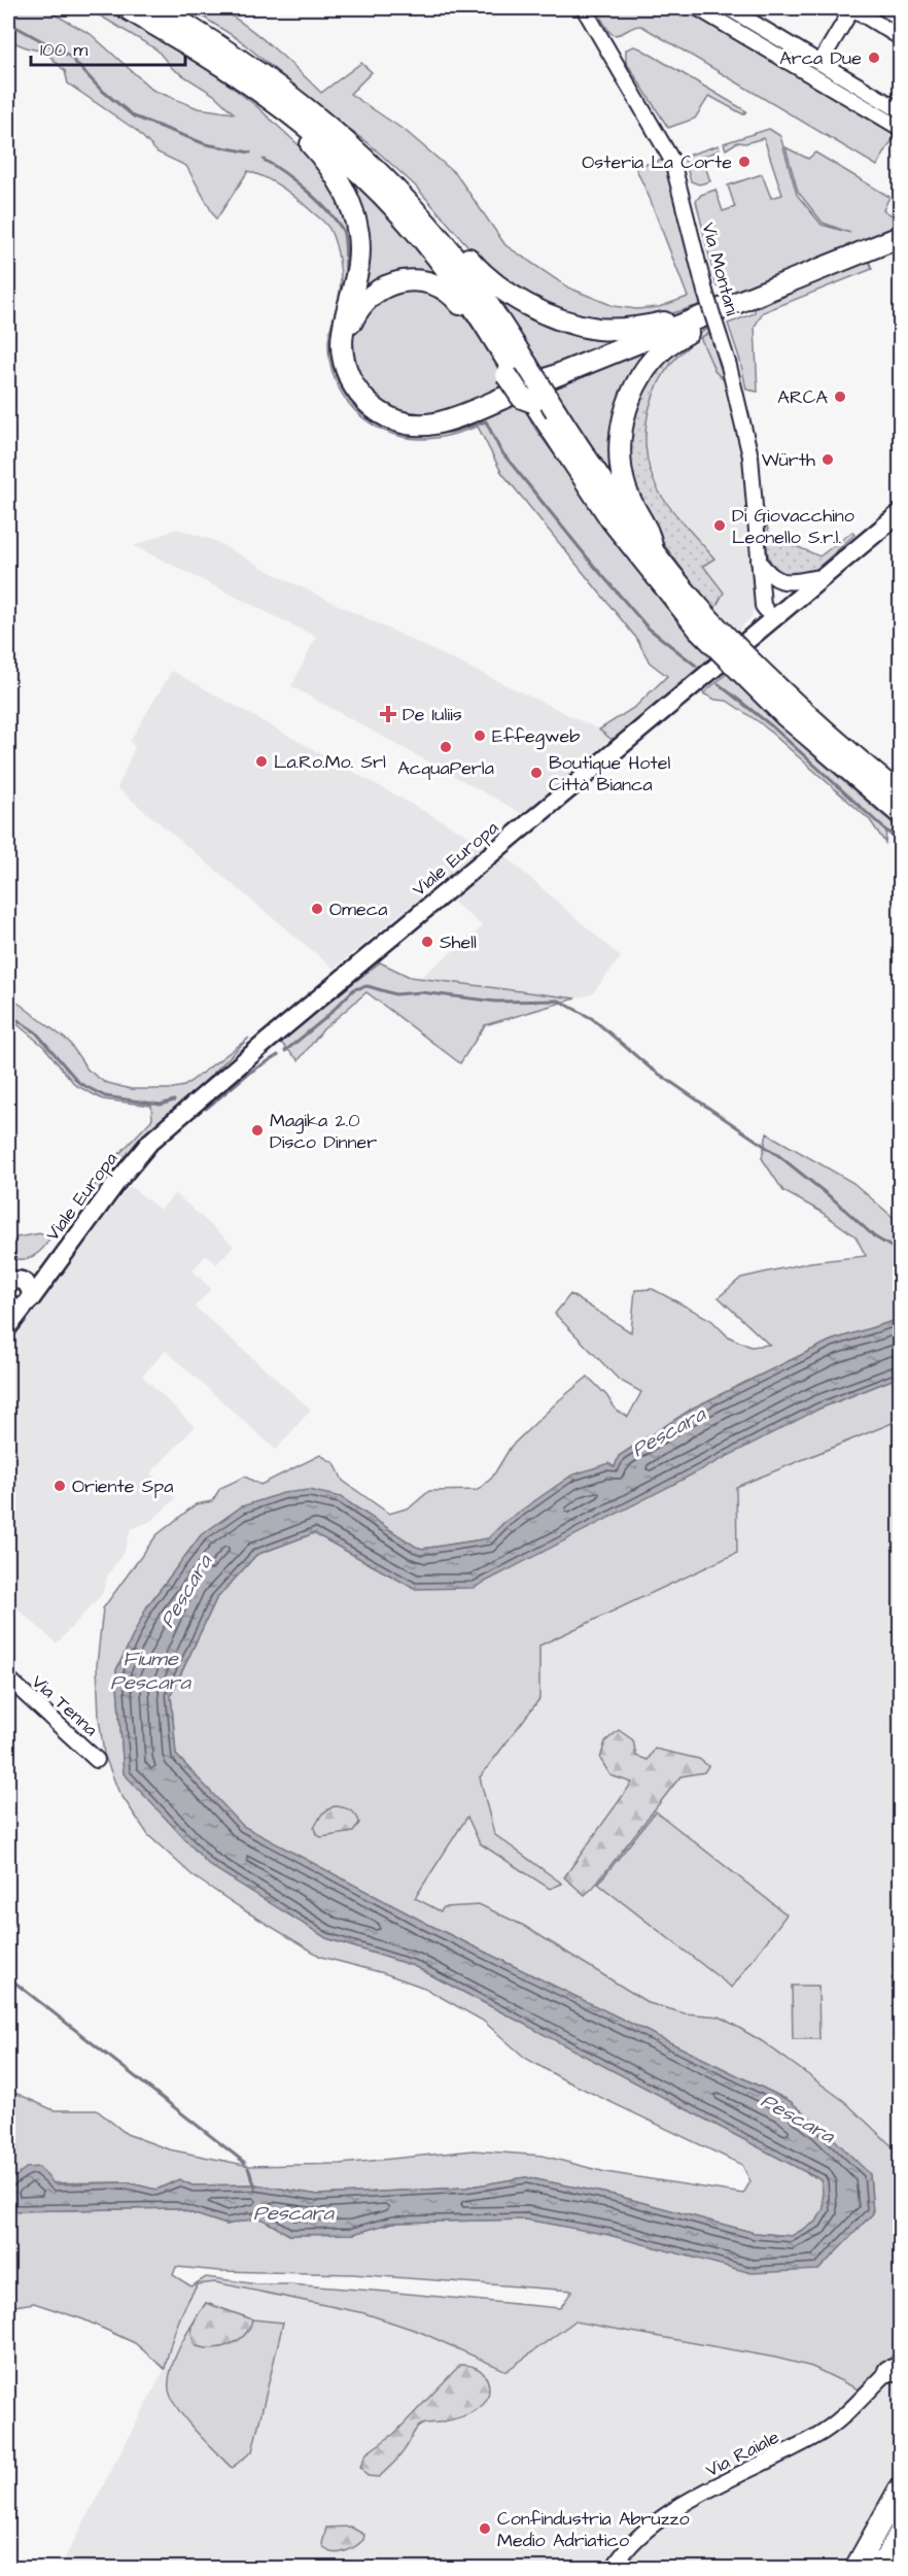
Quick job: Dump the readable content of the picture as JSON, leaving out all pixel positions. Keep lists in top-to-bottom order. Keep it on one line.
{"streets":{"main road":["Viale Europa"],"street":["Via Montani","Via Tenna","Via Raiale"]},"crossings":[["Via Montani","Viale Europa"]],"water":["Pescara","Fiume Pescara"],"places":{"other":["Arca Due","Osteria La Corte","ARCA","Würth","Di Giovacchino Leonello S.r.l.","Effegweb","AcquaPerla","La.Ro.Mo. Srl","Boutique Hotel Città Bianca","Omeca","Shell","Magika 2.0 Disco Dinner","Oriente Spa","Confindustria Abruzzo Medio Adriatico"],"health":["De Iuliis"]},"scale_bar":"100 m"}
